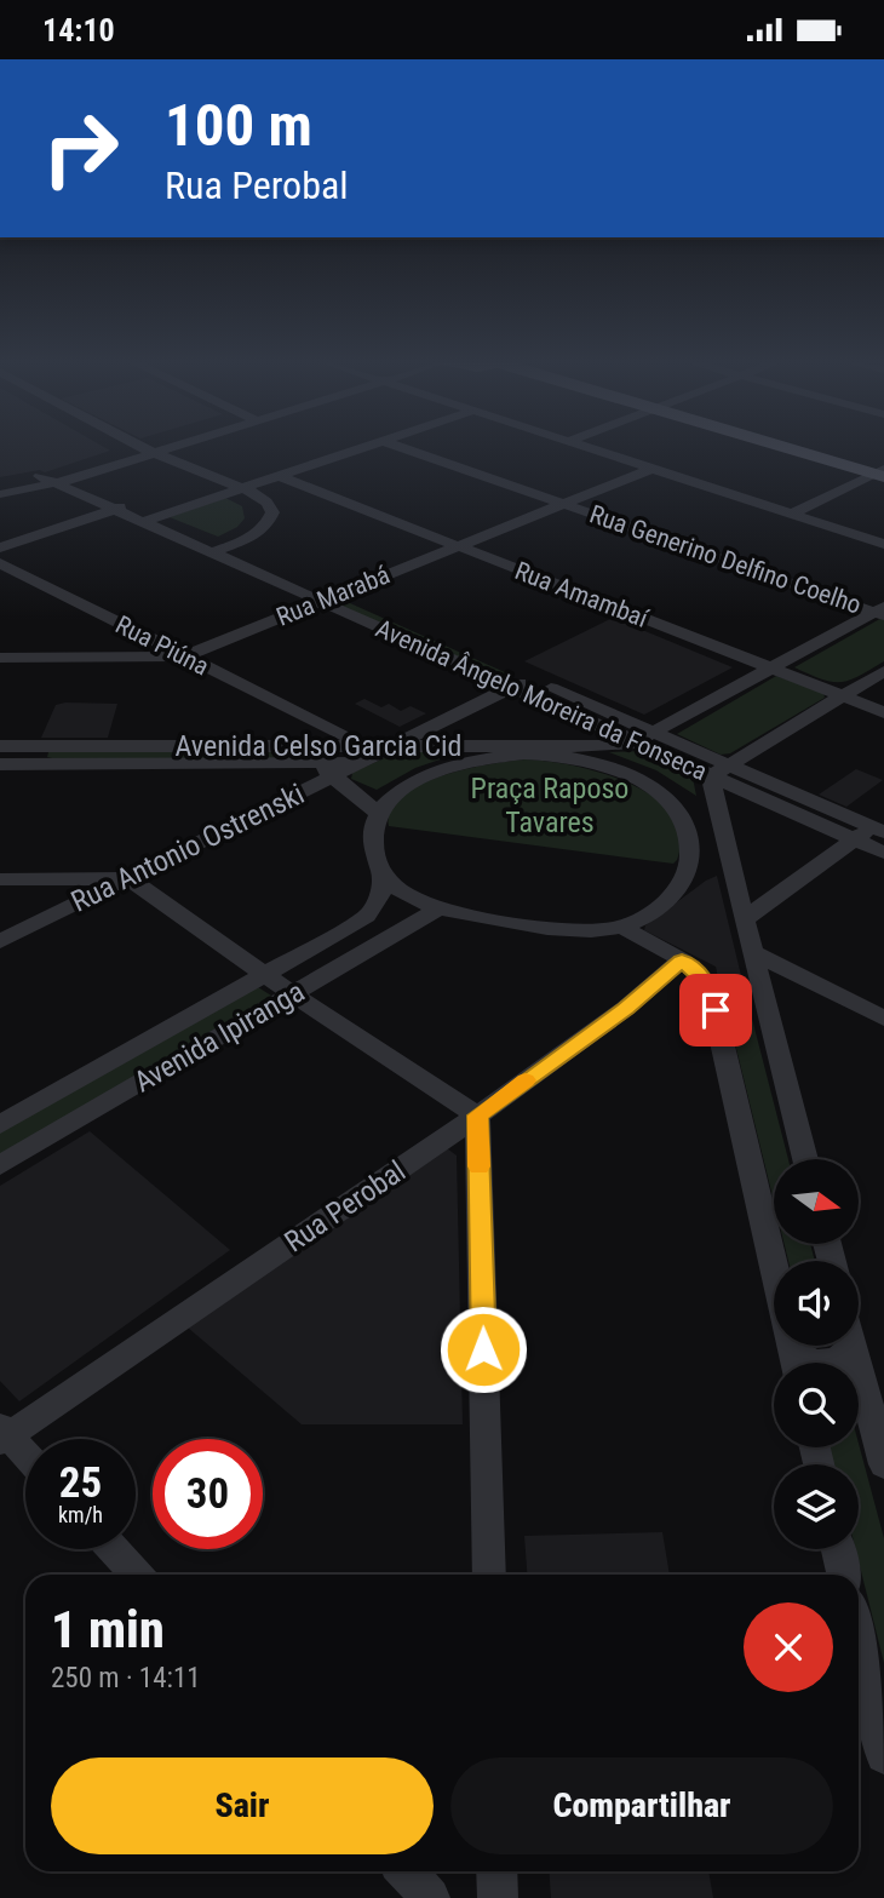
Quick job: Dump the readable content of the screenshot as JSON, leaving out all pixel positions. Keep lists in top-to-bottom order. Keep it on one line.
{"streets":{"street":["Rua Generino Delfino Coelho","Rua Amambaí","Rua Marabá","Rua Piúna","Avenida Ângelo Moreira da Fonseca","Avenida Celso Garcia Cid","Rua Antonio Ostrenski","Avenida Ipiranga","Rua Perobal"]},"crossings":[["Rua Generino Delfino Coelho","Rua Marabá"],["Rua Amambaí","Rua Marabá"],["Rua Marabá","Rua Piúna"],["Rua Marabá","Avenida Ângelo Moreira da Fonseca"],["Rua Piúna","Avenida Celso Garcia Cid"],["Rua Piúna","Rua Antonio Ostrenski"],["Avenida Ângelo Moreira da Fonseca","Avenida Celso Garcia Cid"],["Avenida Ângelo Moreira da Fonseca","Rua Antonio Ostrenski"],["Avenida Celso Garcia Cid","Rua Antonio Ostrenski"]],"parks":["Praça Raposo Tavares"],"north":"right","page":{"status":"14:10","turn":["100 m","Rua Perobal"],"speed":"25 km/h","limit":"30","heading":["1 min","250 m · 14:11"],"buttons":["Sair","Compartilhar"]}}
